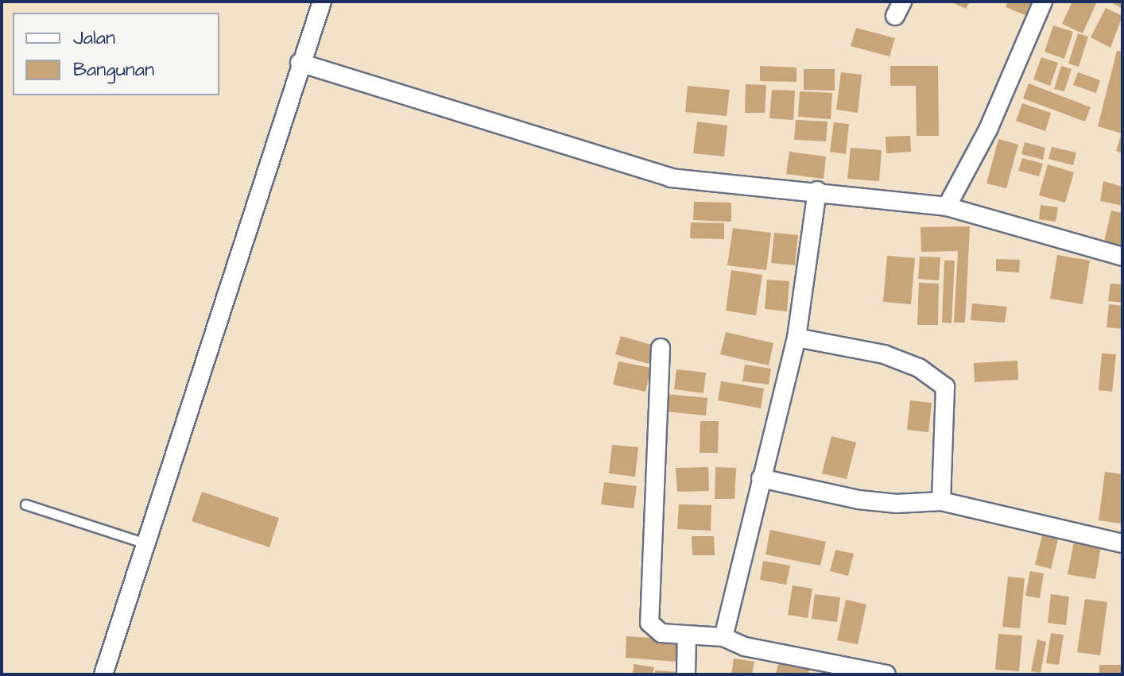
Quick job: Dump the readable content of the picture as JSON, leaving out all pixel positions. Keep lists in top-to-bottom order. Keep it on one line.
{"legend":["Jalan","Bangunan"]}
